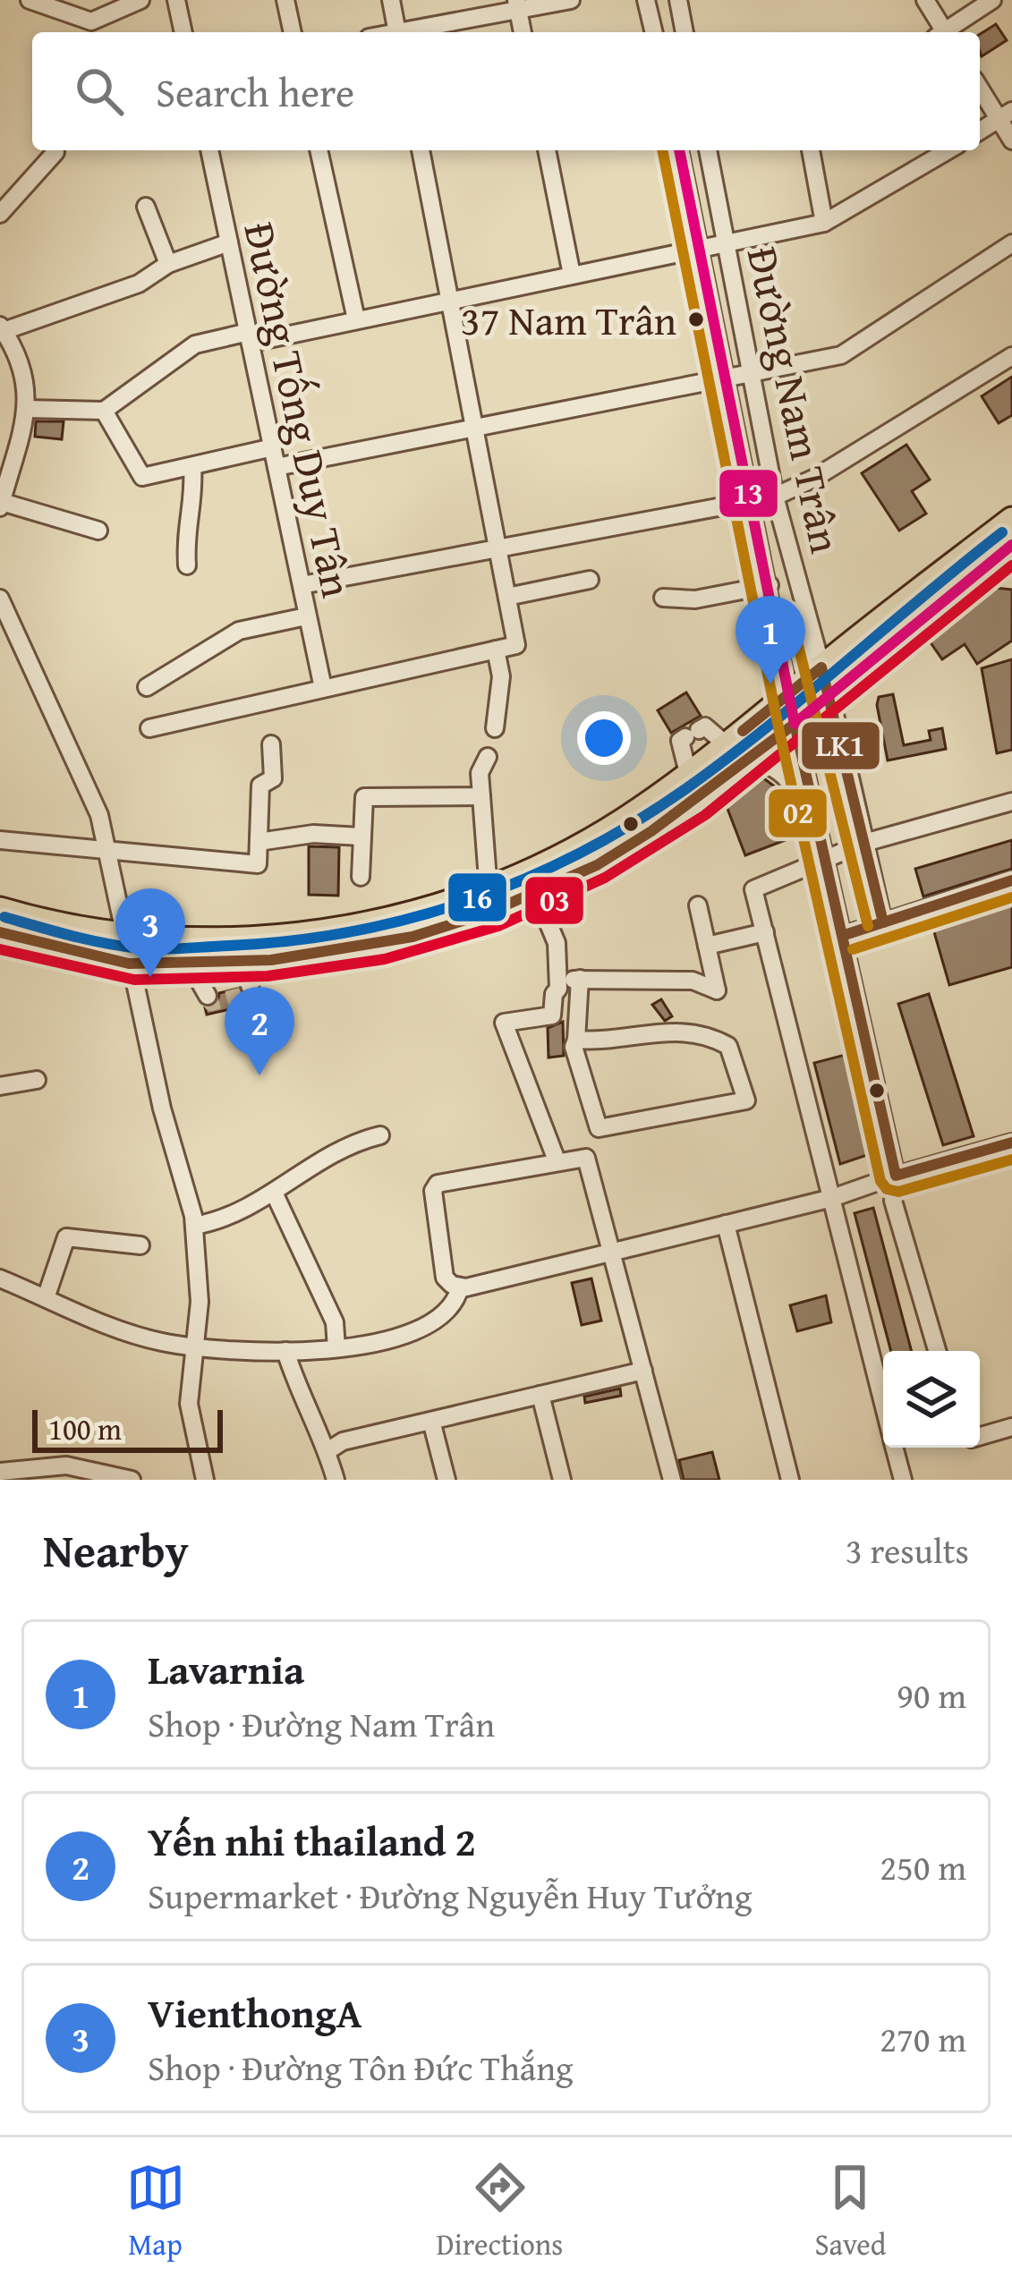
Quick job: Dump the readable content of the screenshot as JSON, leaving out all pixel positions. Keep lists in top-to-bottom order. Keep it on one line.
{"streets":{"street":["Đường Nam Trân","Đường Tống Duy Tân"]},"places":["37 Nam Trân"],"lines":["transit line 02","transit line 13","transit line 16","transit line 03","transit line LK1"],"scale_bar":"100 m","page":{"search":"Search here","pins":["1","3","2"],"scale":"100 m","heading":["Nearby","3 results"],"list":[{"mark":"1","name":"Lavarnia","note":"Shop · Đường Nam Trân","value":"90 m"},{"mark":"2","name":"Yến nhi thailand 2","note":"Supermarket · Đường Nguyễn Huy Tưởng","value":"250 m"},{"mark":"3","name":"VienthongA","note":"Shop · Đường Tôn Đức Thắng","value":"270 m"}],"nav":["Map","Directions","Saved"]}}
